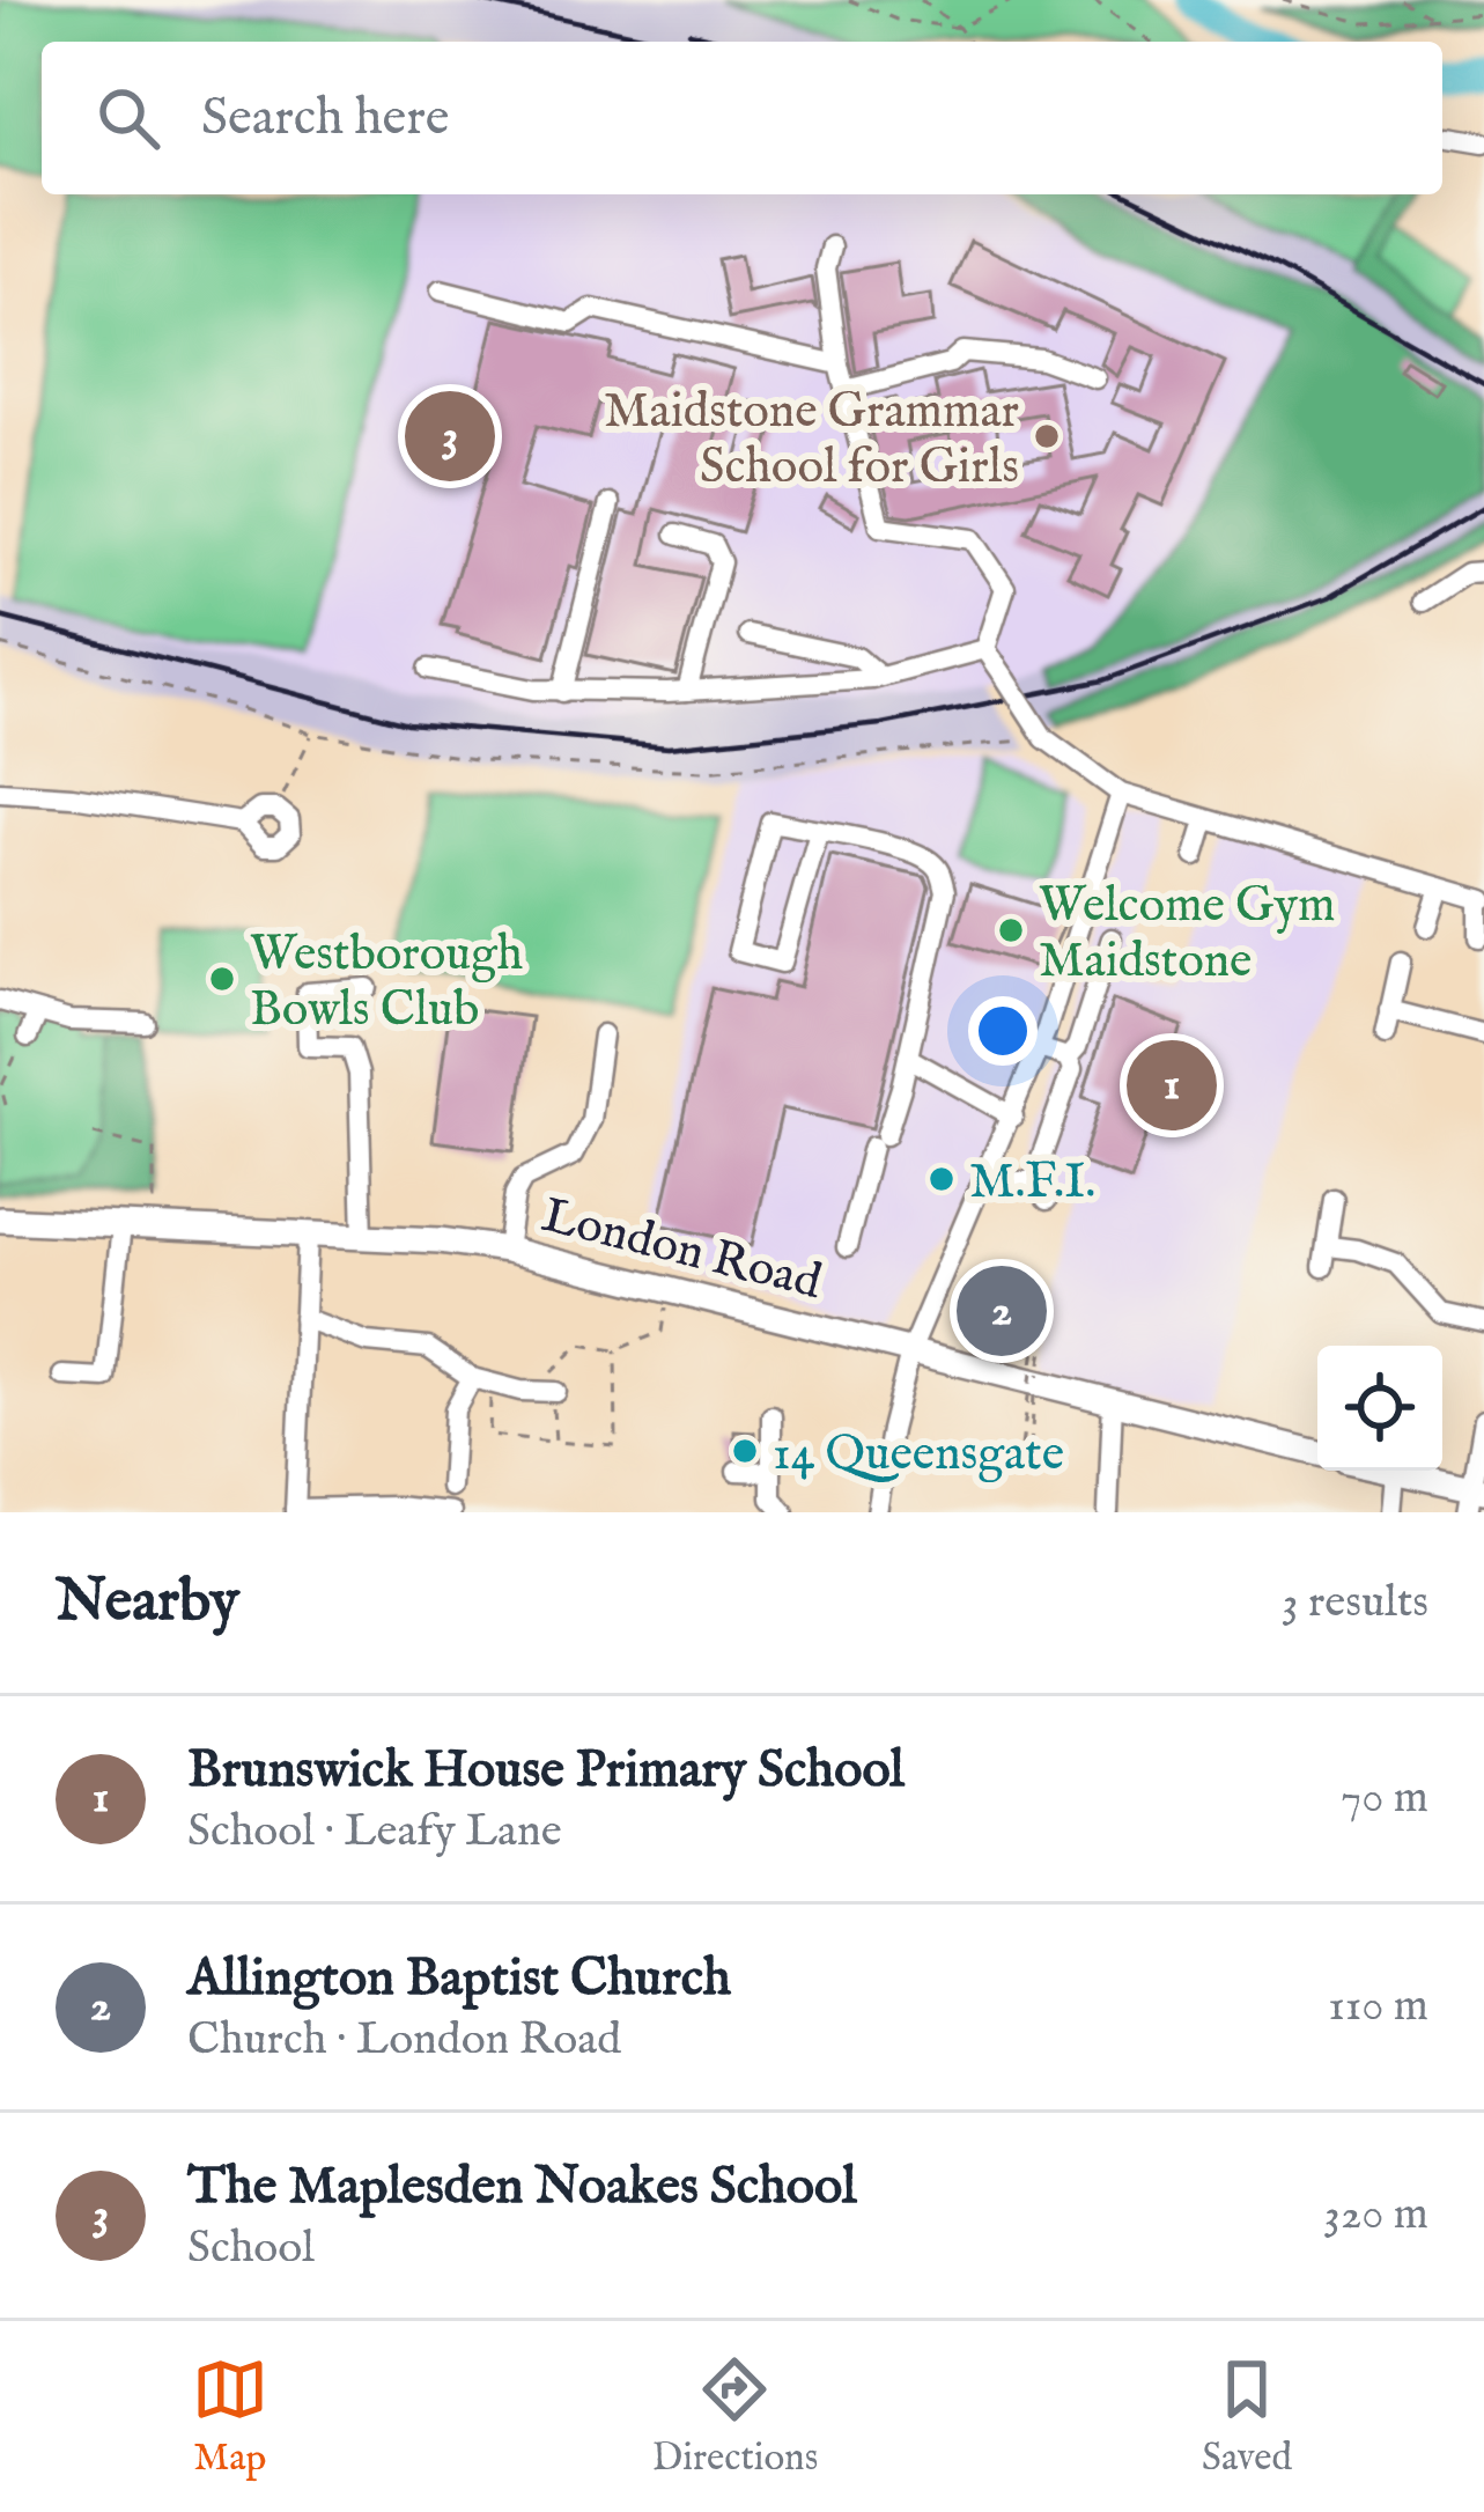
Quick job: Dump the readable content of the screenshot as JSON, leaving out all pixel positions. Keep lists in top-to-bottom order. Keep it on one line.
{"streets":{"main road":["London Road"]},"places":["Maidstone Grammar School for Girls","Welcome Gym Maidstone","Westborough Bowls Club","M.F.I.","14 Queensgate"],"page":{"search":"Search here","pins":["3","1","2"],"heading":["Nearby","3 results"],"list":[{"mark":"1","name":"Brunswick House Primary School","note":"School · Leafy Lane","value":"70 m"},{"mark":"2","name":"Allington Baptist Church","note":"Church · London Road","value":"110 m"},{"mark":"3","name":"The Maplesden Noakes School","note":"School","value":"320 m"}],"nav":["Map","Directions","Saved"]}}
